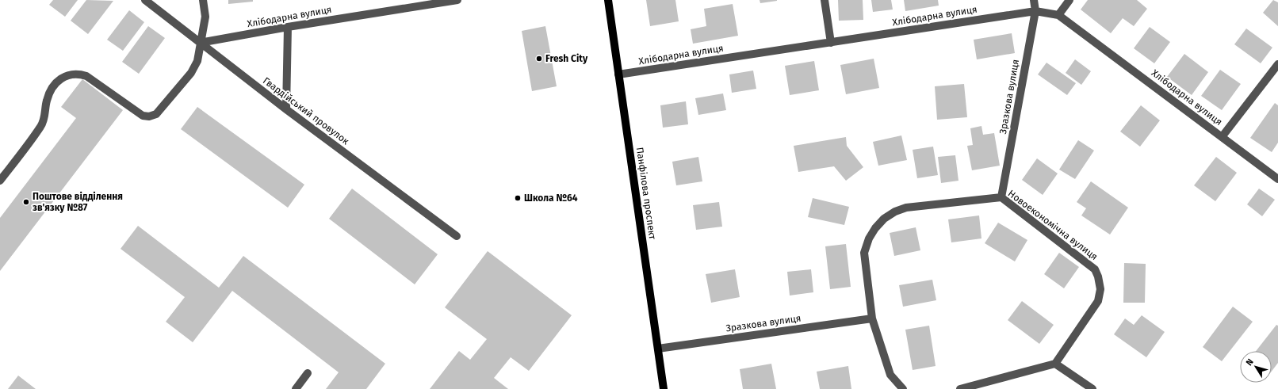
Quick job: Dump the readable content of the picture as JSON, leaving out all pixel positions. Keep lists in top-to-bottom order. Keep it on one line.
{"streets":{"main road":["Панфілова проспект"],"street":["Хлібодарна вулиця","Зразкова вулиця","Гвардійський провулок","Новоекономічна вулиця"]},"crossings":[["Хлібодарна вулиця","Зразкова вулиця"],["Хлібодарна вулиця","Гвардійський провулок"],["Хлібодарна вулиця","Панфілова проспект"],["Зразкова вулиця","Панфілова проспект"],["Зразкова вулиця","Новоекономічна вулиця"]],"places":["Fresh City","Школа №64","Поштове відділення зв'язку №87"],"north":"top left"}
